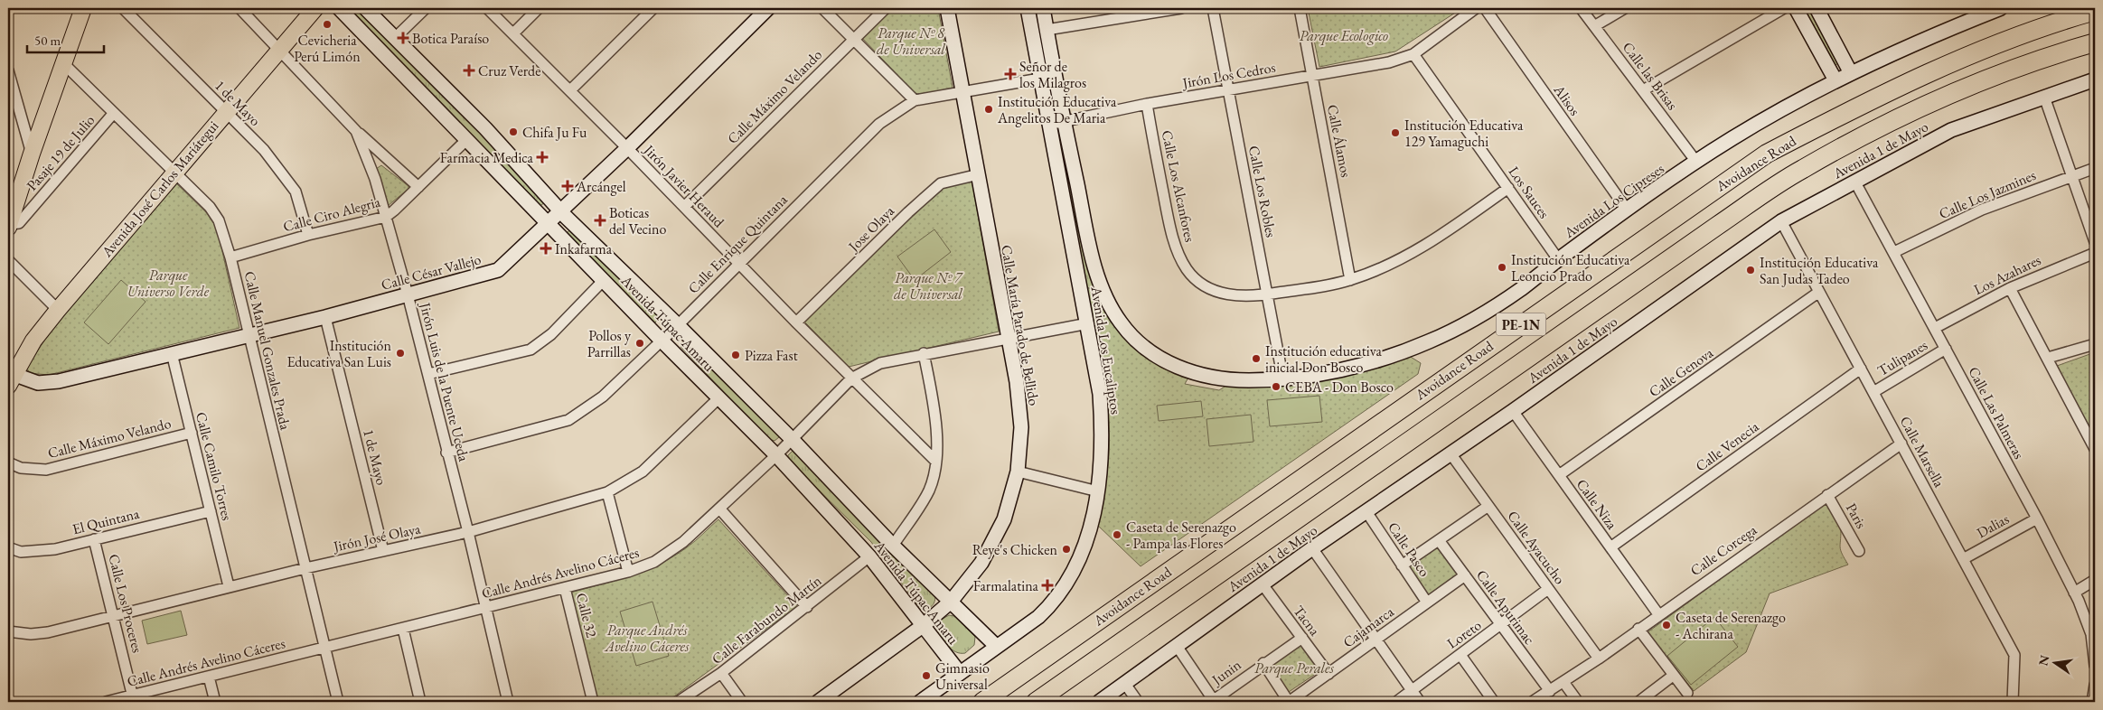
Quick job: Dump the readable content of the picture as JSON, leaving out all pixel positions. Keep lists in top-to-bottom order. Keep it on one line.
{"streets":{"highway":["Avoidance Road","PE-1N"],"main road":["Avenida José Carlos Mariátegui"],"street":["Jirón Los Cedros","Calle las Brisas","Calle Máximo Velando","Alisos","1 de Mayo","Calle Álamos","Avenida 1 de Mayo","Pasaje 19 de Julio","Jirón Javier Heraud","Calle Los Alcanfores","Calle Los Robles","Los Sauces","Calle Los Jazmines","Avenida Los Cipreses","Calle Ciro Alegria","Jose Olaya","Calle Enrique Quintana","Calle César Vallejo","Los Azahares","Avenida Túpac Amaru","Calle María Parado de Bellido","Calle Manuel Gonzales Prada","Avenida Los Eucaliptos","Tulipanes","Calle Genova","Jirón Luis de la Puente Uceda","Calle Las Palmeras","Calle Venecia","Calle Marsella","Calle Camilo Torres","Calle Niza","Paris","El Quintana","Dalias","Jirón José Olaya","Calle Ayacucho","Calle Pasco","Calle Corcega","Calle Andrés Avelino Cáceres","Calle Los Proceres","Calle Apurimac","Calle 32","Calle Farabundo Martín","Tacna","Cajamarca","Loreto","Junin"]},"crossings":[["Jirón Los Cedros","Calle Álamos"],["Jirón Los Cedros","Calle Los Alcanfores"],["Jirón Los Cedros","Calle Los Robles"],["Jirón Los Cedros","Los Sauces"],["Jirón Los Cedros","Avenida Los Eucaliptos"],["Calle las Brisas","Avenida Los Cipreses"],["Calle Máximo Velando","Jirón Javier Heraud"],["Calle Máximo Velando","Calle Camilo Torres"],["Alisos","Avenida Los Cipreses"],["1 de Mayo","Avenida José Carlos Mariátegui"],["1 de Mayo","Calle Ciro Alegria"],["1 de Mayo","Calle César Vallejo"],["1 de Mayo","Jirón José Olaya"],["Calle Álamos","Calle Los Alcanfores"],["Avenida 1 de Mayo","Calle Las Palmeras"],["Avenida 1 de Mayo","Calle Marsella"],["Avenida 1 de Mayo","Calle Niza"],["Avenida 1 de Mayo","Calle Ayacucho"],["Avenida 1 de Mayo","Calle Pasco"],["Avenida 1 de Mayo","Tacna"],["Pasaje 19 de Julio","Calle Manuel Gonzales Prada"],["Jirón Javier Heraud","Jose Olaya"],["Jirón Javier Heraud","Calle Enrique Quintana"],["Jirón Javier Heraud","Calle César Vallejo"],["Jirón Javier Heraud","Calle Andrés Avelino Cáceres"],["Calle Los Alcanfores","Calle Los Robles"],["Calle Los Alcanfores","Los Sauces"],["Avenida José Carlos Mariátegui","Calle César Vallejo"],["Avenida José Carlos Mariátegui","Calle Manuel Gonzales Prada"],["Avenida José Carlos Mariátegui","Jirón Luis de la Puente Uceda"],["Calle Los Robles","Avenida Los Cipreses"],["Los Sauces","Avenida Los Cipreses"],["Calle Los Jazmines","Calle Las Palmeras"],["Avenida Los Cipreses","Avenida Los Eucaliptos"],["Calle Ciro Alegria","Avenida Túpac Amaru"],["Calle Ciro Alegria","Calle Manuel Gonzales Prada"],["Calle Ciro Alegria","Jirón Luis de la Puente Uceda"],["Jose Olaya","Calle María Parado de Bellido"],["Calle Enrique Quintana","Avenida Túpac Amaru"],["Calle Enrique Quintana","Calle María Parado de Bellido"],["Calle Enrique Quintana","Avenida Los Eucaliptos"],["Calle Enrique Quintana","Jirón Luis de la Puente Uceda"],["Calle César Vallejo","Avenida Túpac Amaru"],["Calle César Vallejo","Calle Manuel Gonzales Prada"],["Calle César Vallejo","Jirón Luis de la Puente Uceda"],["Calle César Vallejo","Calle Camilo Torres"],["Los Azahares","Calle Las Palmeras"],["Avenida Túpac Amaru","Calle María Parado de Bellido"],["Avenida Túpac Amaru","Avenida Los Eucaliptos"],["Avenida Túpac Amaru","Jirón José Olaya"],["Avenida Túpac Amaru","Calle Andrés Avelino Cáceres"],["Avenida Túpac Amaru","Calle Farabundo Martín"],["Calle María Parado de Bellido","Calle Andrés Avelino Cáceres"],["Calle Manuel Gonzales Prada","Jirón José Olaya"],["Calle Manuel Gonzales Prada","Calle Andrés Avelino Cáceres"],["Avenida Los Eucaliptos","Calle Andrés Avelino Cáceres"],["Tulipanes","Calle Las Palmeras"],["Tulipanes","Calle Marsella"],["Calle Genova","Calle Marsella"],["Calle Genova","Calle Niza"],["Jirón Luis de la Puente Uceda","Jirón José Olaya"],["Jirón Luis de la Puente Uceda","Calle Andrés Avelino Cáceres"],["Calle Las Palmeras","Dalias"],["Calle Venecia","Calle Marsella"],["Calle Venecia","Calle Niza"],["Calle Marsella","Dalias"],["Calle Marsella","Calle Corcega"],["Calle Camilo Torres","El Quintana"],["Calle Camilo Torres","Jirón José Olaya"],["Calle Niza","Calle Corcega"],["Paris","Calle Corcega"],["El Quintana","Calle Los Proceres"],["Jirón José Olaya","Calle Los Proceres"],["Calle Ayacucho","Calle Corcega"],["Calle Ayacucho","Loreto"],["Calle Pasco","Cajamarca"],["Calle Corcega","Calle Apurimac"],["Calle Andrés Avelino Cáceres","Calle Los Proceres"],["Calle Andrés Avelino Cáceres","Calle 32"],["Calle Apurimac","Cajamarca"],["Calle Apurimac","Loreto"],["Tacna","Cajamarca"],["Tacna","Junin"]],"parks":["Parque Nº 8 de Universal","Parque Ecologico","Parque Universo Verde","Parque Nº 7 de Universal","Parque Andrés Avelino Cáceres","Parque Perales"],"places":{"other":["Cevicheria Perú Limón","Institución Educativa Angelitos De Maria","Chifa Ju Fu","Institución Educativa 129 Yamaguchi","Institución Educativa Leoncio Prado","Institución Educativa San Judas Tadeo","Pollos y Parrillas","Institución Educativa San Luis","Pizza Fast","Institución educativa inicial Don Bosco","CEBA - Don Bosco","Caseta de Serenazgo - Pampa las Flores","Reye's Chicken","Caseta de Serenazgo - Achirana","Gimnasio Universal"],"health":["Botica Paraíso","Cruz Verde","Señor de los Milagros","Farmacia Medica","Arcángel","Boticas del Vecino","Inkafarma","Farmalatina"]},"scale_bar":"50 m","north":"left"}
